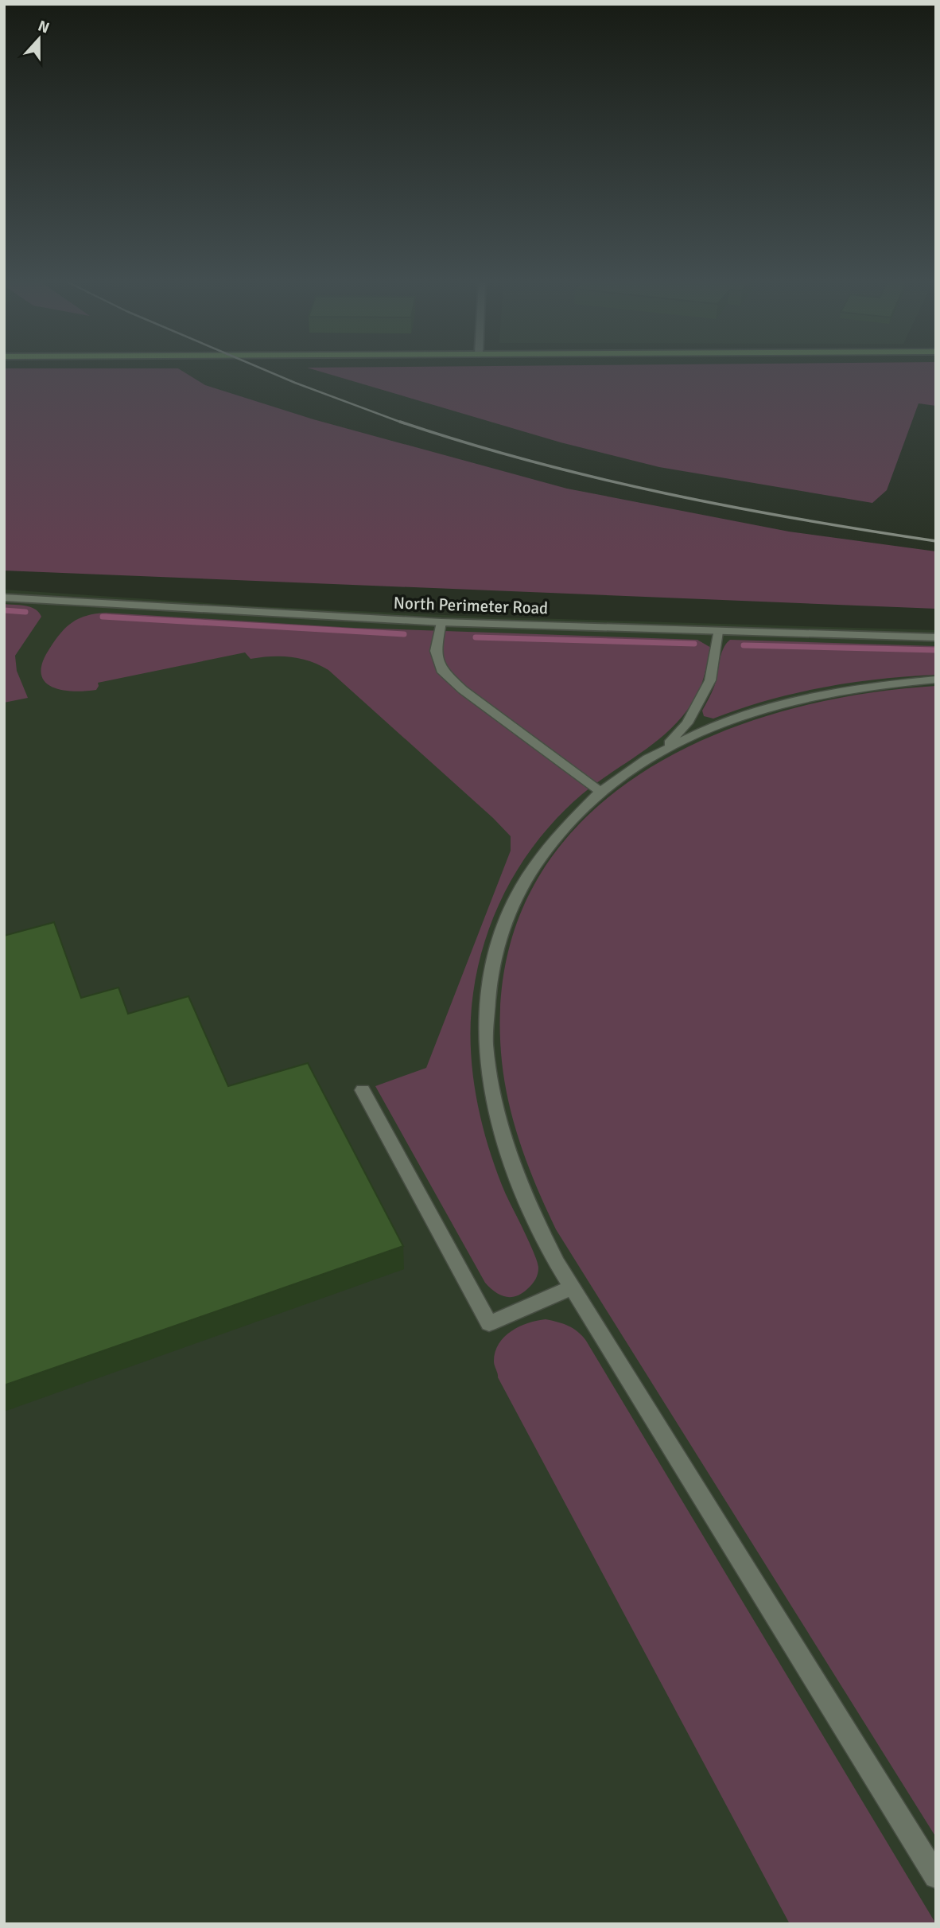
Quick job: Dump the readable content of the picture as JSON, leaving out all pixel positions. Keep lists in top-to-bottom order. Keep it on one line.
{"streets":{"street":["North Perimeter Road"]},"north":"top"}
